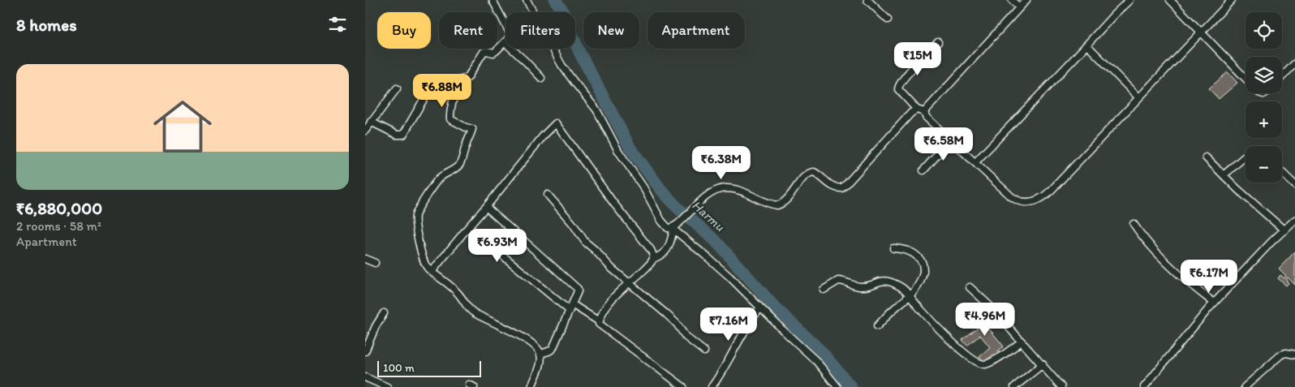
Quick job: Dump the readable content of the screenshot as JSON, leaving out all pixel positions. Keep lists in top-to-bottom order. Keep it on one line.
{"water":["Harmu"],"scale_bar":"100 m","page":{"heading":"8 homes","map_buttons":["+","−"],"chip":["Buy","Rent","Filters","New","Apartment"],"price":["₹15M","₹6.88M","₹6.58M","₹6.38M","₹6.93M","₹6.17M","₹4.96M","₹7.16M"],"list":[{"name":"₹6,880,000","note":"2 rooms · 58 m² · Apartment"}],"scale":"100 m"}}
